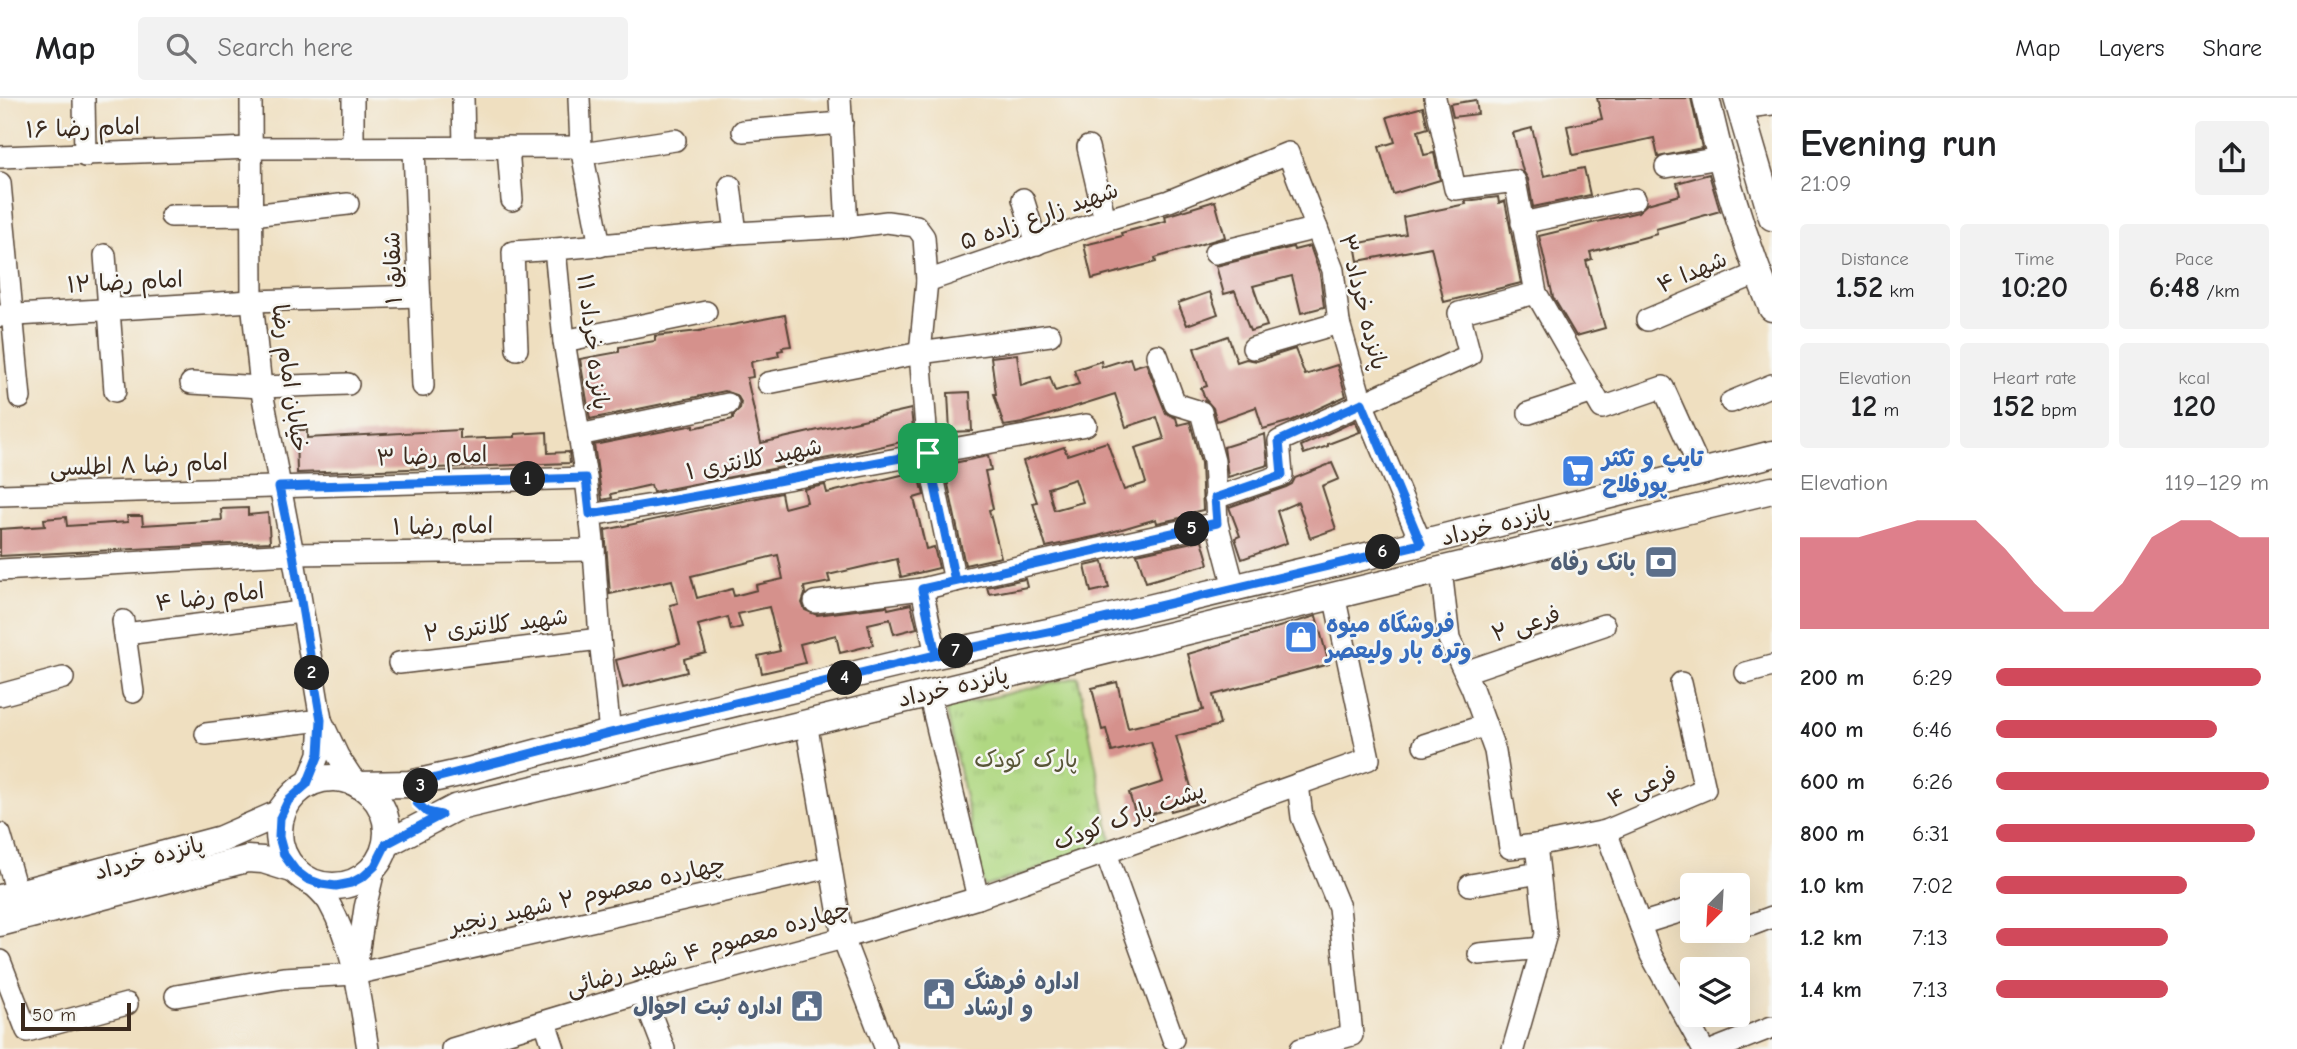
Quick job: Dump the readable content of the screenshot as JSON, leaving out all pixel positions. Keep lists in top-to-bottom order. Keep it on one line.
{"streets":{"main road":["پانزده خرداد"],"street":["امام رضا ۱۶","شهید زارع زاده ۵","شقایق ۱","شهدا ۴","امام رضا ۱۲","پانزده خرداد ۳","پانزده خرداد ۱۱","خیابان امام رضا","امام رضا ۳","شهید کلانتری ۱","امام رضا ۸ اطلسی","امام رضا ۱","امام رضا ۴","فرعی ۲","شهید کلانتری ۲","فرعی ۴","پشت پارک کودک","چهارده معصوم ۲ شهید رنجبر","چهارده معصوم ۴ شهید رضائی"]},"crossings":[["امام رضا ۱۶","شقایق ۱"],["امام رضا ۱۶","خیابان امام رضا"],["شهید زارع زاده ۵","پانزده خرداد ۳"],["شهید زارع زاده ۵","پانزده خرداد ۱۱"],["شقایق ۱","امام رضا ۱۲"],["امام رضا ۱۲","خیابان امام رضا"],["پانزده خرداد ۳","پانزده خرداد"],["پانزده خرداد ۱۱","امام رضا ۳"],["پانزده خرداد ۱۱","شهید کلانتری ۱"],["پانزده خرداد ۱۱","پانزده خرداد"],["پانزده خرداد ۱۱","امام رضا ۱"],["پانزده خرداد ۱۱","شهید کلانتری ۲"],["خیابان امام رضا","امام رضا ۳"],["خیابان امام رضا","امام رضا ۸ اطلسی"],["خیابان امام رضا","پانزده خرداد"],["خیابان امام رضا","امام رضا ۱"],["خیابان امام رضا","امام رضا ۴"],["امام رضا ۳","امام رضا ۸ اطلسی"],["پانزده خرداد","پشت پارک کودک"],["پشت پارک کودک","چهارده معصوم ۴ شهید رضائی"]],"parks":["پارک کودک"],"places":{"supermarket":["تایپ و تکثر پورفلاح"],"bank":["بانک رفاه"],"shop":["فروشگاه میوه وتره بار ولیعصر"],"public building":["اداره فرهنگ و ارشاد","اداره ثبت احوال"]},"scale_bar":"50 m","north":"bottom left","page":{"header":"Map","search":"Search here","nav":["Map","Layers","Share"],"heading":["Evening run","21:09"],"stats":[["Distance","1.52 km"],["Time","10:20"],["Pace","6:48 /km"],["Elevation","12 m"],["Heart rate","152 bpm"],["kcal","120"]],"chart":["Elevation","119–129 m"],"pins":["1","5","6","7","2","4","3"],"list":[{"name":"200 m","note":"6:29"},{"name":"400 m","note":"6:46"},{"name":"600 m","note":"6:26"},{"name":"800 m","note":"6:31"},{"name":"1.0 km","note":"7:02"},{"name":"1.2 km","note":"7:13"},{"name":"1.4 km","note":"7:13"}],"scale":"50 m"}}
